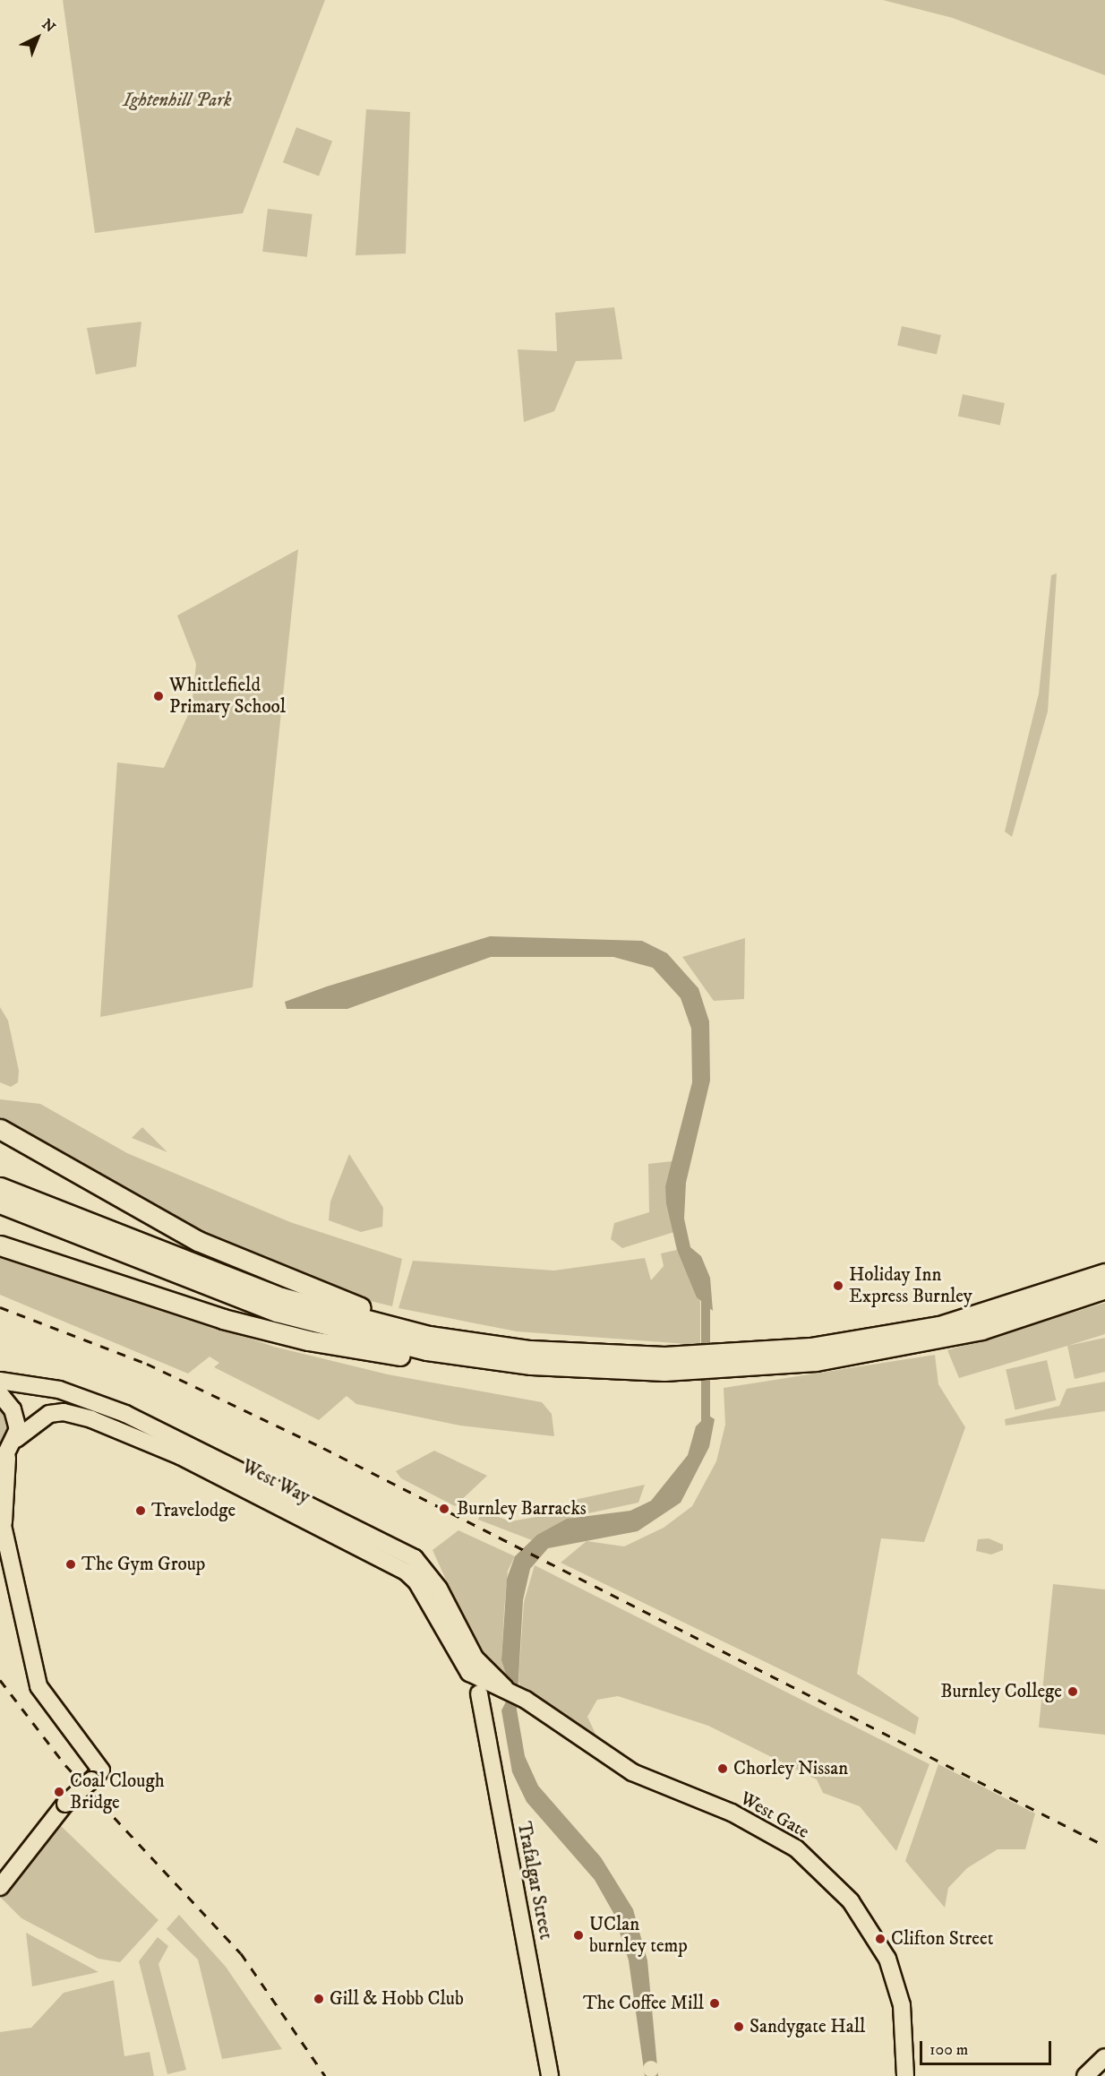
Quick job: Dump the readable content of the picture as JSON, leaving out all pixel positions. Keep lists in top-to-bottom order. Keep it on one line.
{"streets":{"main road":["West Way","West Gate","Trafalgar Street"]},"crossings":[["West Way","West Gate"],["West Way","Trafalgar Street"]],"parks":["Ightenhill Park"],"places":["Whittlefield Primary School","Holiday Inn Express Burnley","Burnley Barracks","Travelodge","The Gym Group","Burnley College","Chorley Nissan","Coal Clough Bridge","UClan burnley temp","Clifton Street","Gill & Hobb Club","The Coffee Mill","Sandygate Hall"],"scale_bar":"100 m","north":"top right"}
